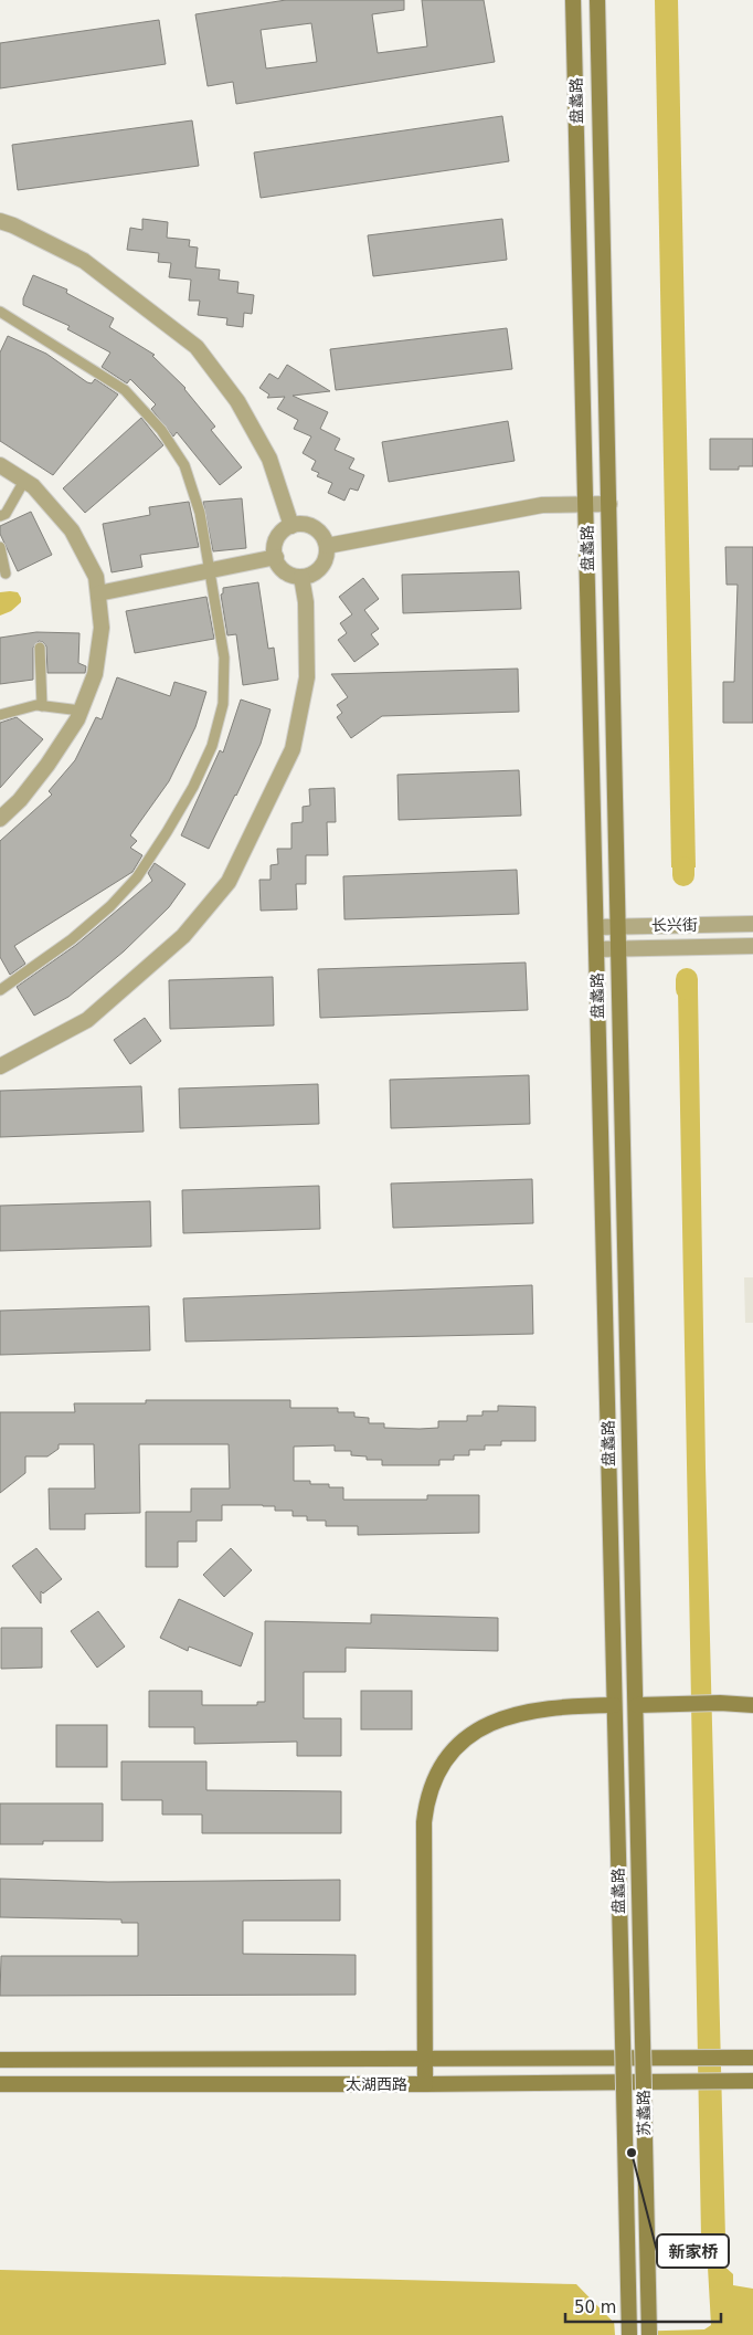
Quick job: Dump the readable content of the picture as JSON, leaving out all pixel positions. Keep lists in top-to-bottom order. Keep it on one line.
{"streets":{"main road":["盘蠡路","太湖西路","苏蠡路"],"street":["长兴街"]},"crossings":[["盘蠡路","长兴街"],["盘蠡路","苏蠡路"]],"places":["新家桥"],"scale_bar":"50 m"}
